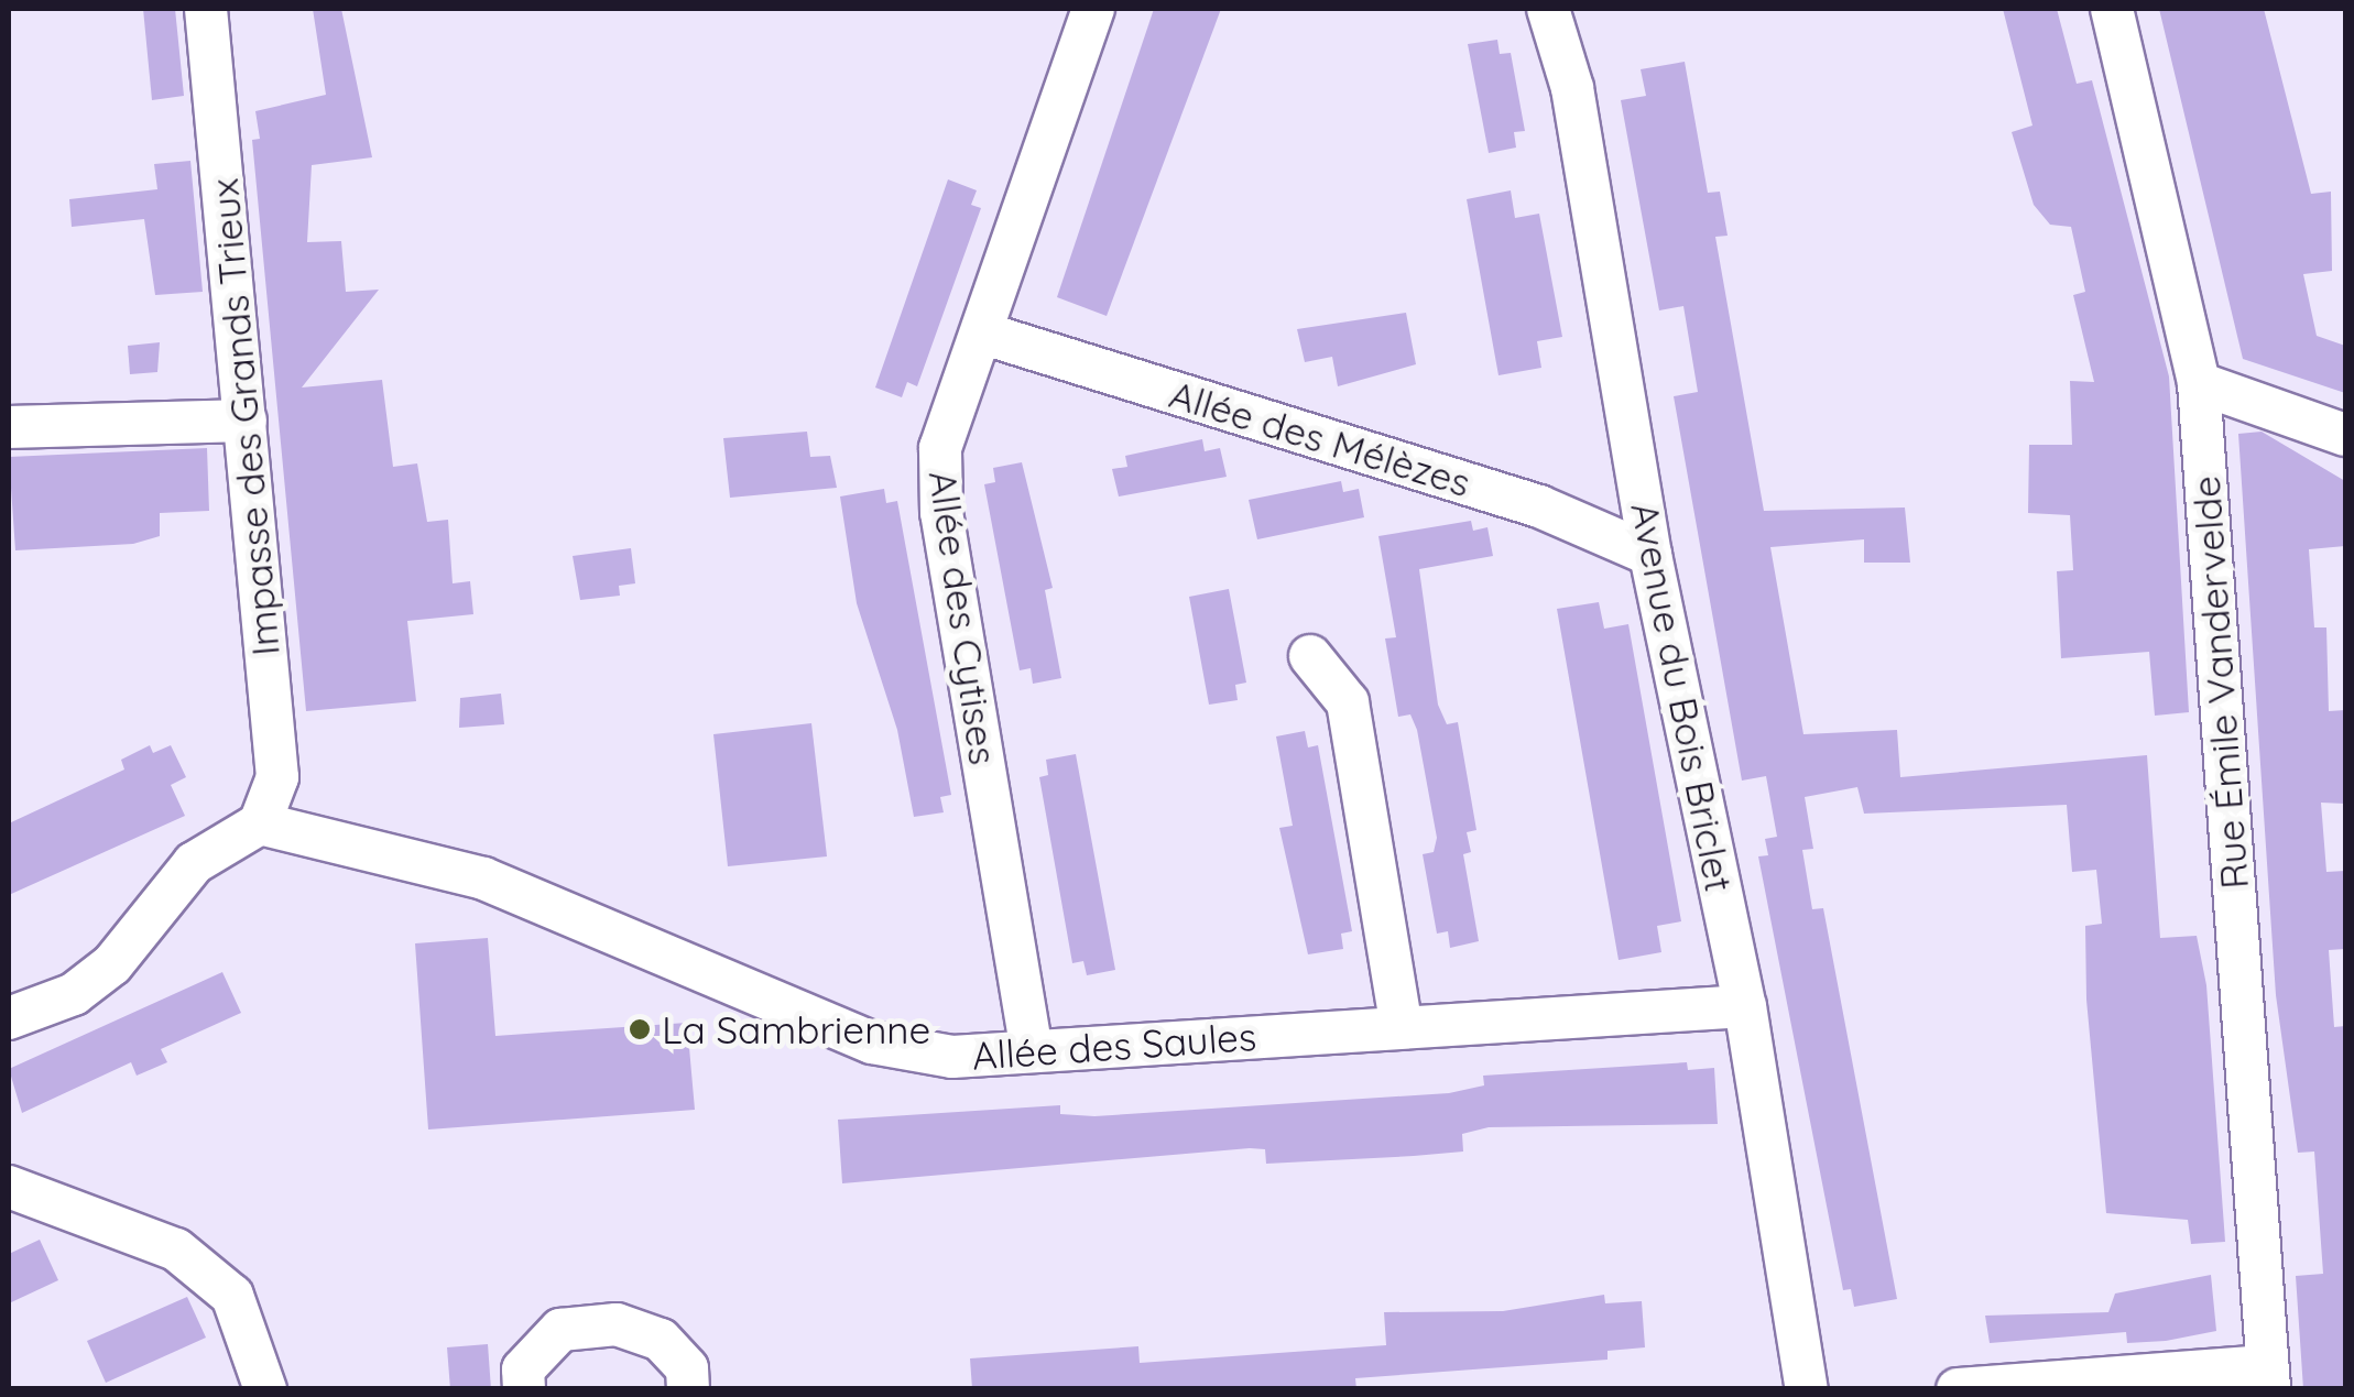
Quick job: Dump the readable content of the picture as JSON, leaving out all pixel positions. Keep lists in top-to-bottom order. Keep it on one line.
{"streets":{"street":["Impasse des Grands Trieux","Allée des Mélèzes","Allée des Cytises","Rue Émile Vandervelde","Avenue du Bois Briclet","Allée des Saules"]},"crossings":[["Impasse des Grands Trieux","Allée des Saules"],["Allée des Mélèzes","Allée des Cytises"],["Allée des Mélèzes","Avenue du Bois Briclet"],["Allée des Cytises","Allée des Saules"],["Avenue du Bois Briclet","Allée des Saules"]],"places":["La Sambrienne"]}
